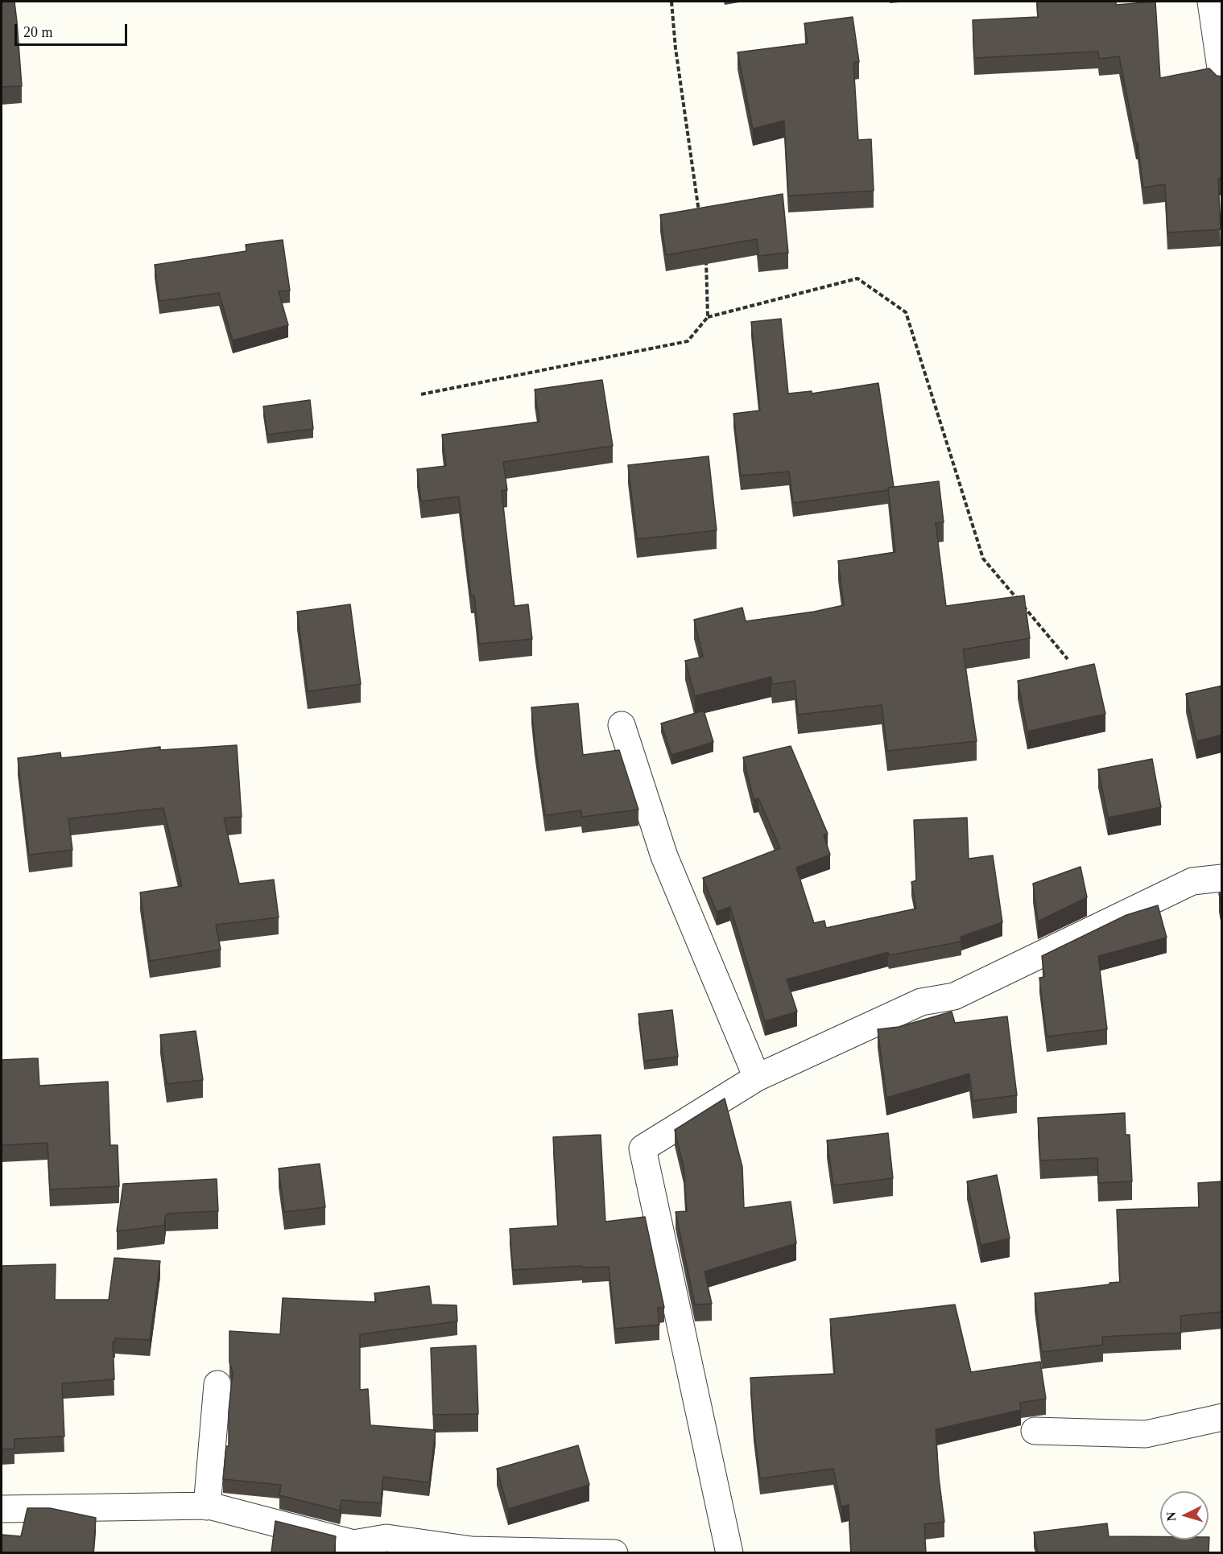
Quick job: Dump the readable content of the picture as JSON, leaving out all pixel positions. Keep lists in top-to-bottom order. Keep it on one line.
{"scale_bar":"20 m","north":"left"}
